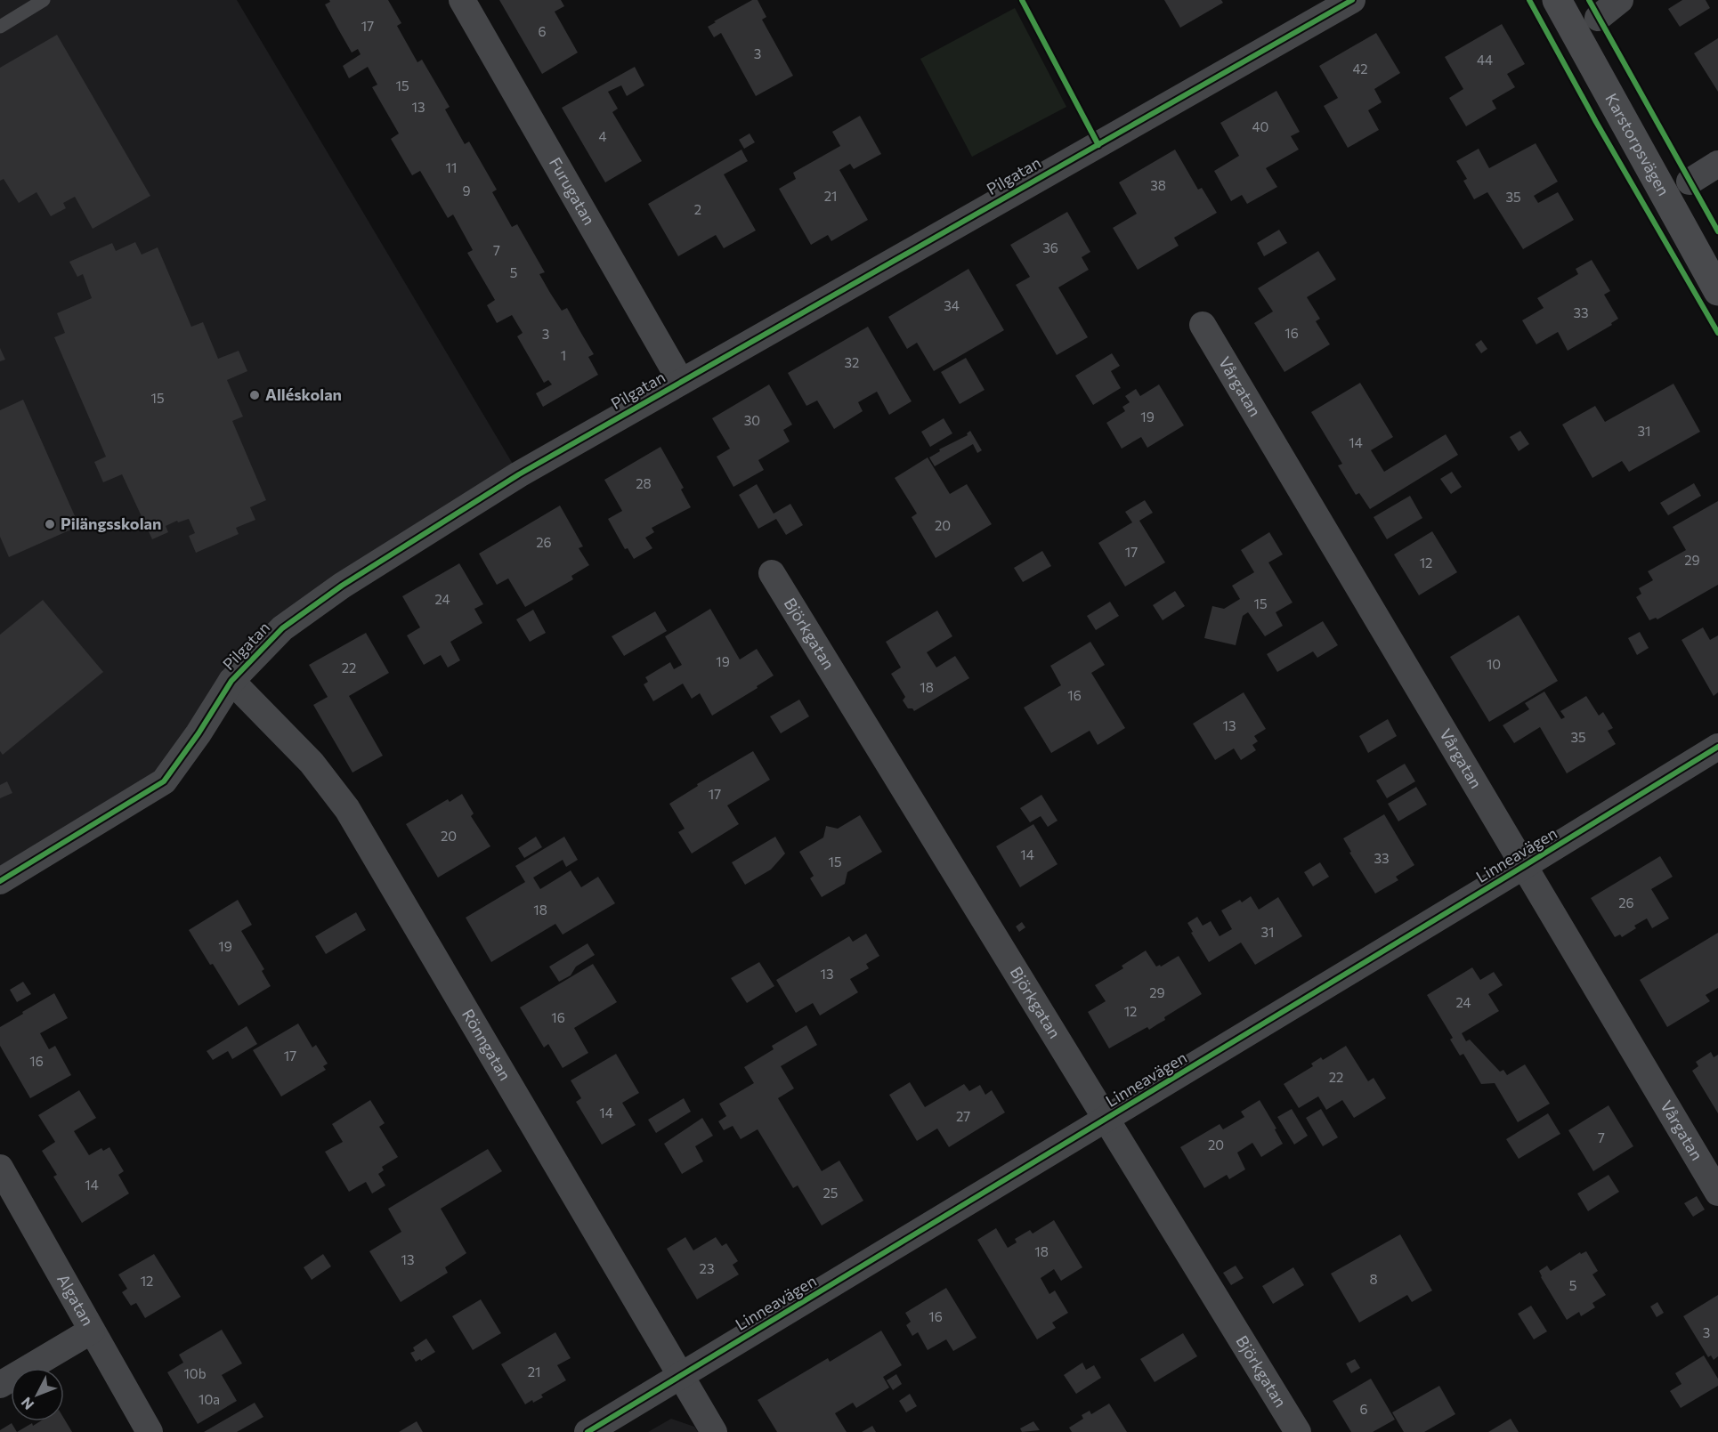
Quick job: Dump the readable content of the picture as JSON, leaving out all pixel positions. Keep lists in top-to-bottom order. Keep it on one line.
{"streets":{"street":["Karstorpsvägen","Pilgatan","Furugatan","Vårgatan","Björkgatan","Linneavägen","Rönngatan","Algatan"]},"crossings":[["Pilgatan","Furugatan"],["Pilgatan","Rönngatan"],["Vårgatan","Linneavägen"],["Björkgatan","Linneavägen"],["Linneavägen","Rönngatan"]],"places":["Alléskolan","Pilängsskolan"],"house_numbers":["17","6","3","44","42","15","13","40","4","11","38","9","21","35","2","36","7","5","34","33","16","3","1","32","15","19","30","31","14","28","20","26","17","29","12","24","15","19","10","22","18","16","13","35","17","20","14","33","15","26","18","31","19","13","29","24","12","16","17","16","22","14","27","7","20","14","25","18","13","23","8","12","5","16","3","21","10b","10a","6"],"north":"bottom left"}
